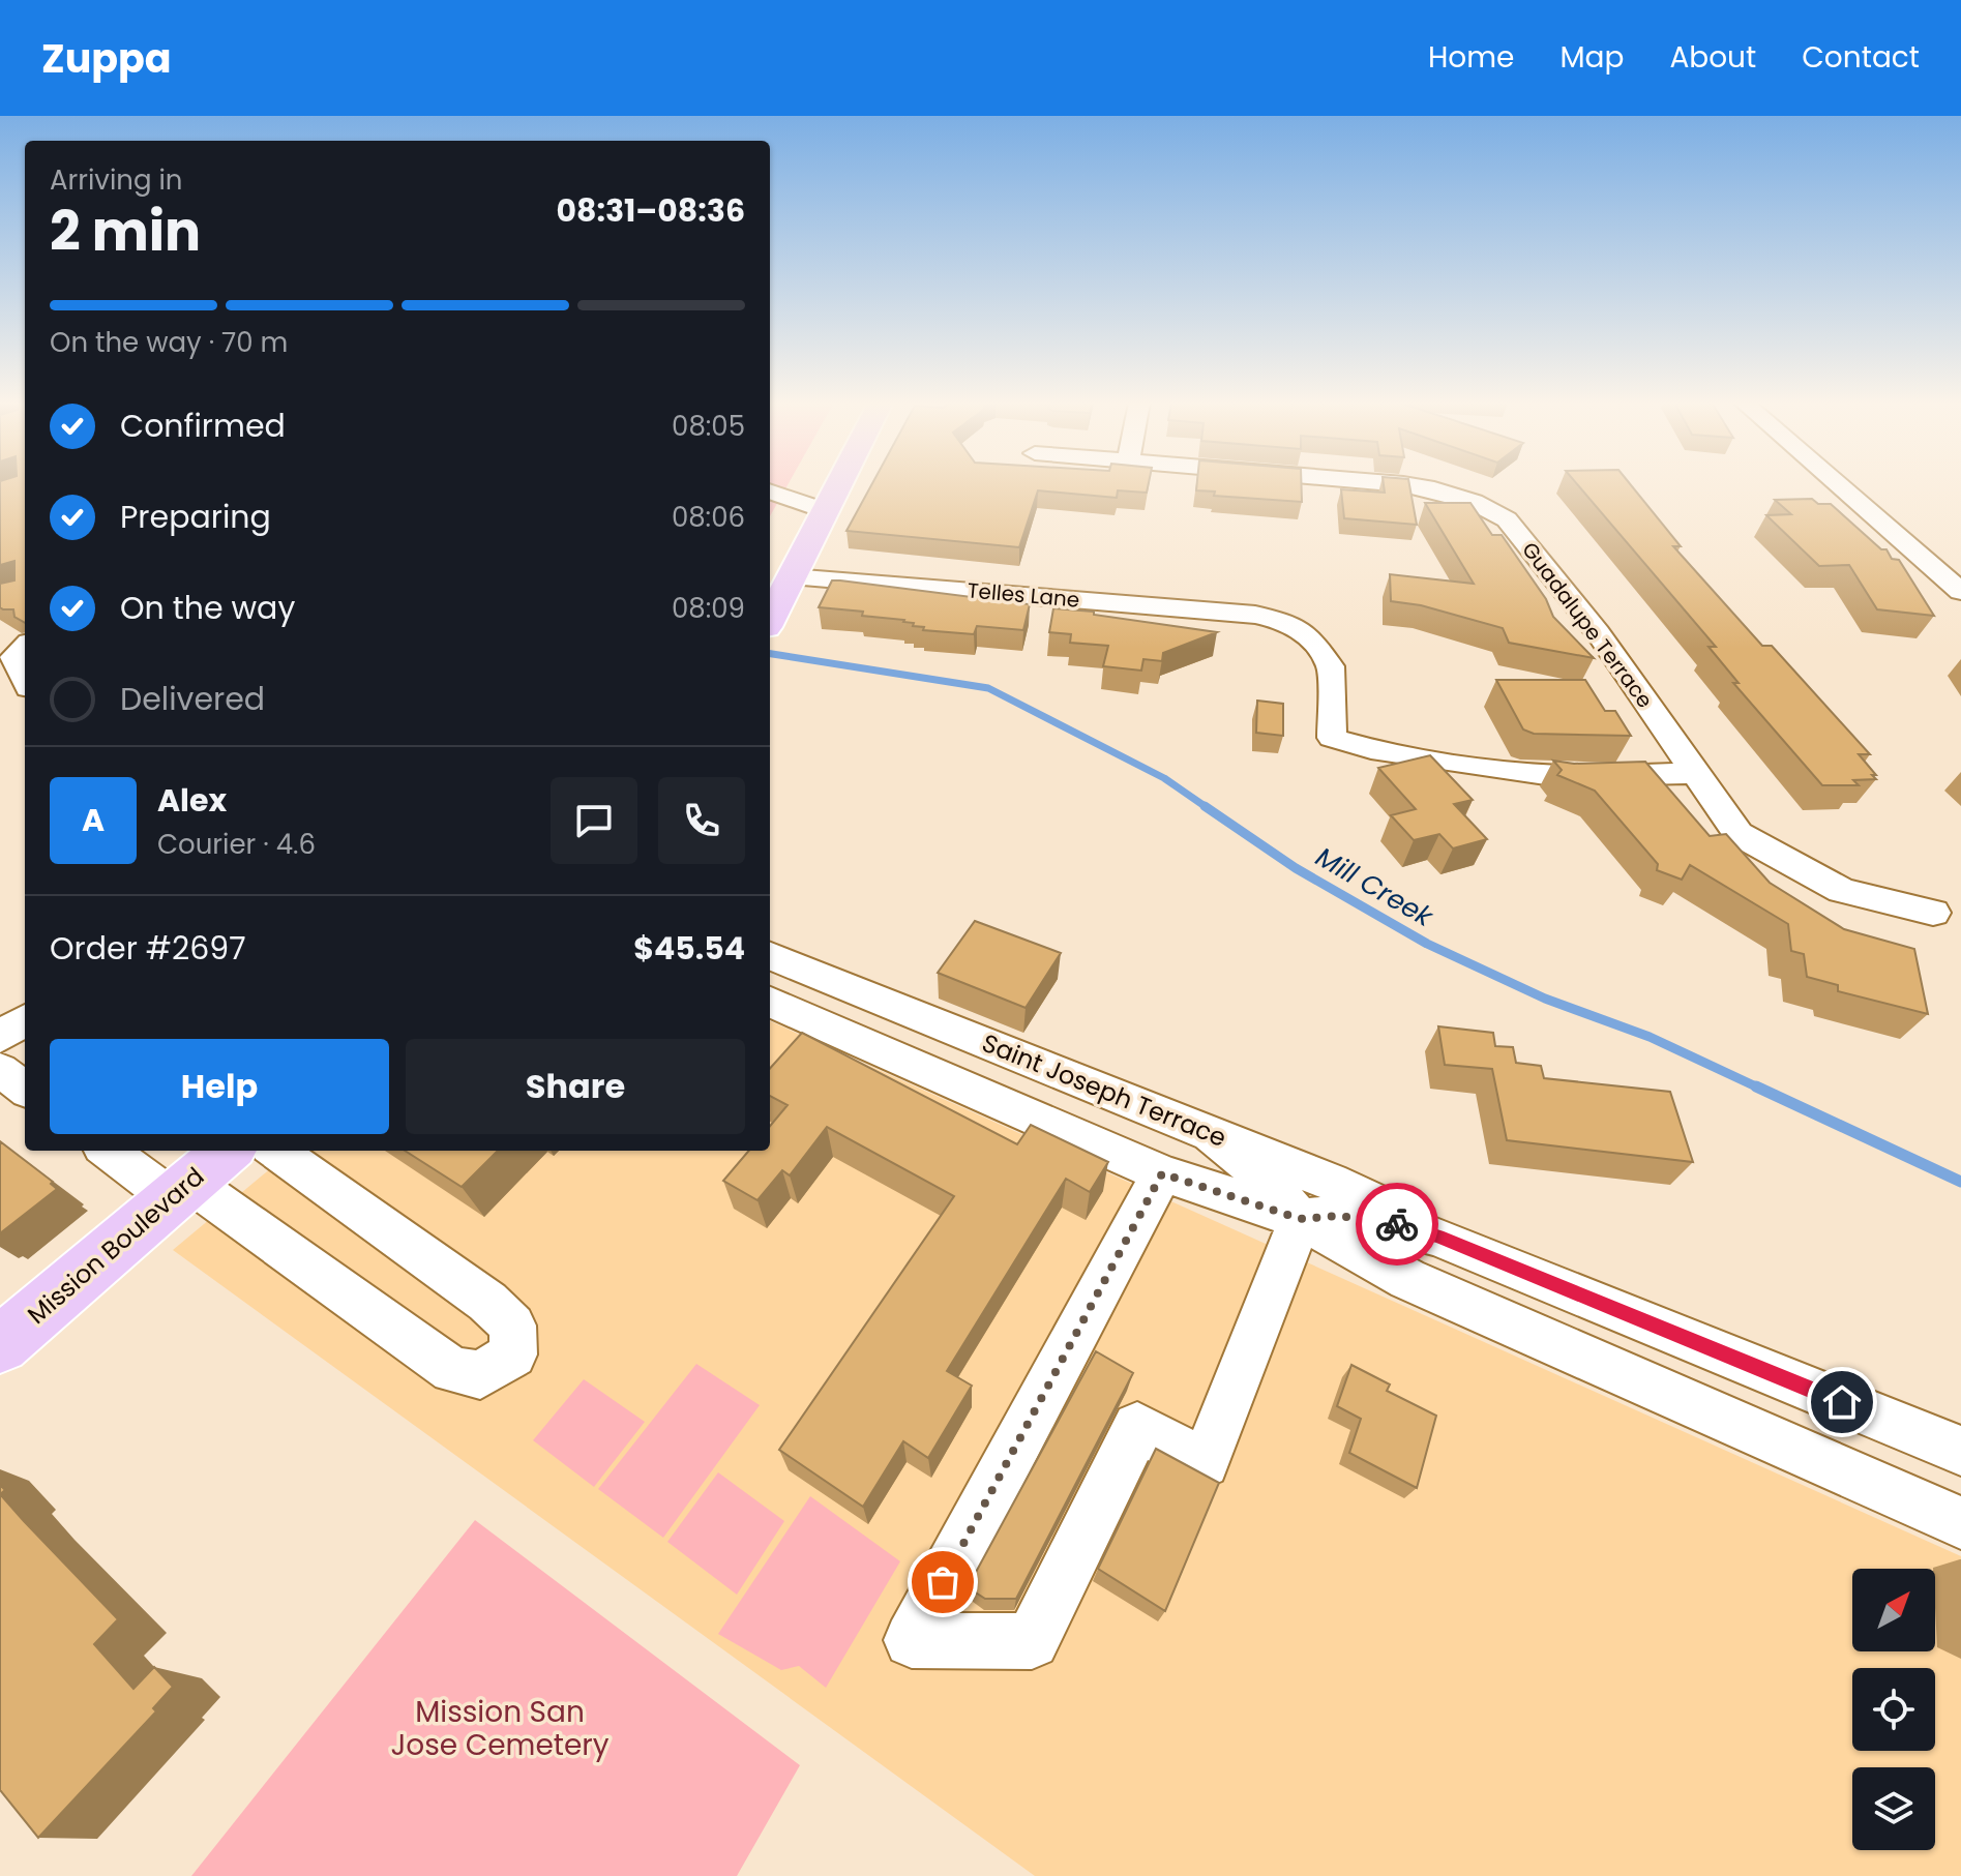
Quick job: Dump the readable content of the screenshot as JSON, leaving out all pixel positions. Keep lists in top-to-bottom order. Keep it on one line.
{"streets":{"main road":["Mission Boulevard"],"street":["Telles Lane","Guadalupe Terrace","Saint Joseph Terrace"]},"crossings":[["Telles Lane","Guadalupe Terrace"]],"water":["Mill Creek"],"parks":["Mission San Jose Cemetery"],"north":"top right","page":{"header":"Zuppa","nav":["Home","Map","About","Contact"],"heading":["2 min","Arriving in","08:31–08:36"],"panel":["Alex","Courier · 4.6","Order #2697","$45.54"],"bar":"On the way · 70 m","list":[["Confirmed","08:05"],["Preparing","08:06"],["On the way","08:09"],"Delivered"],"round":"A","buttons":["Help","Share"]}}
